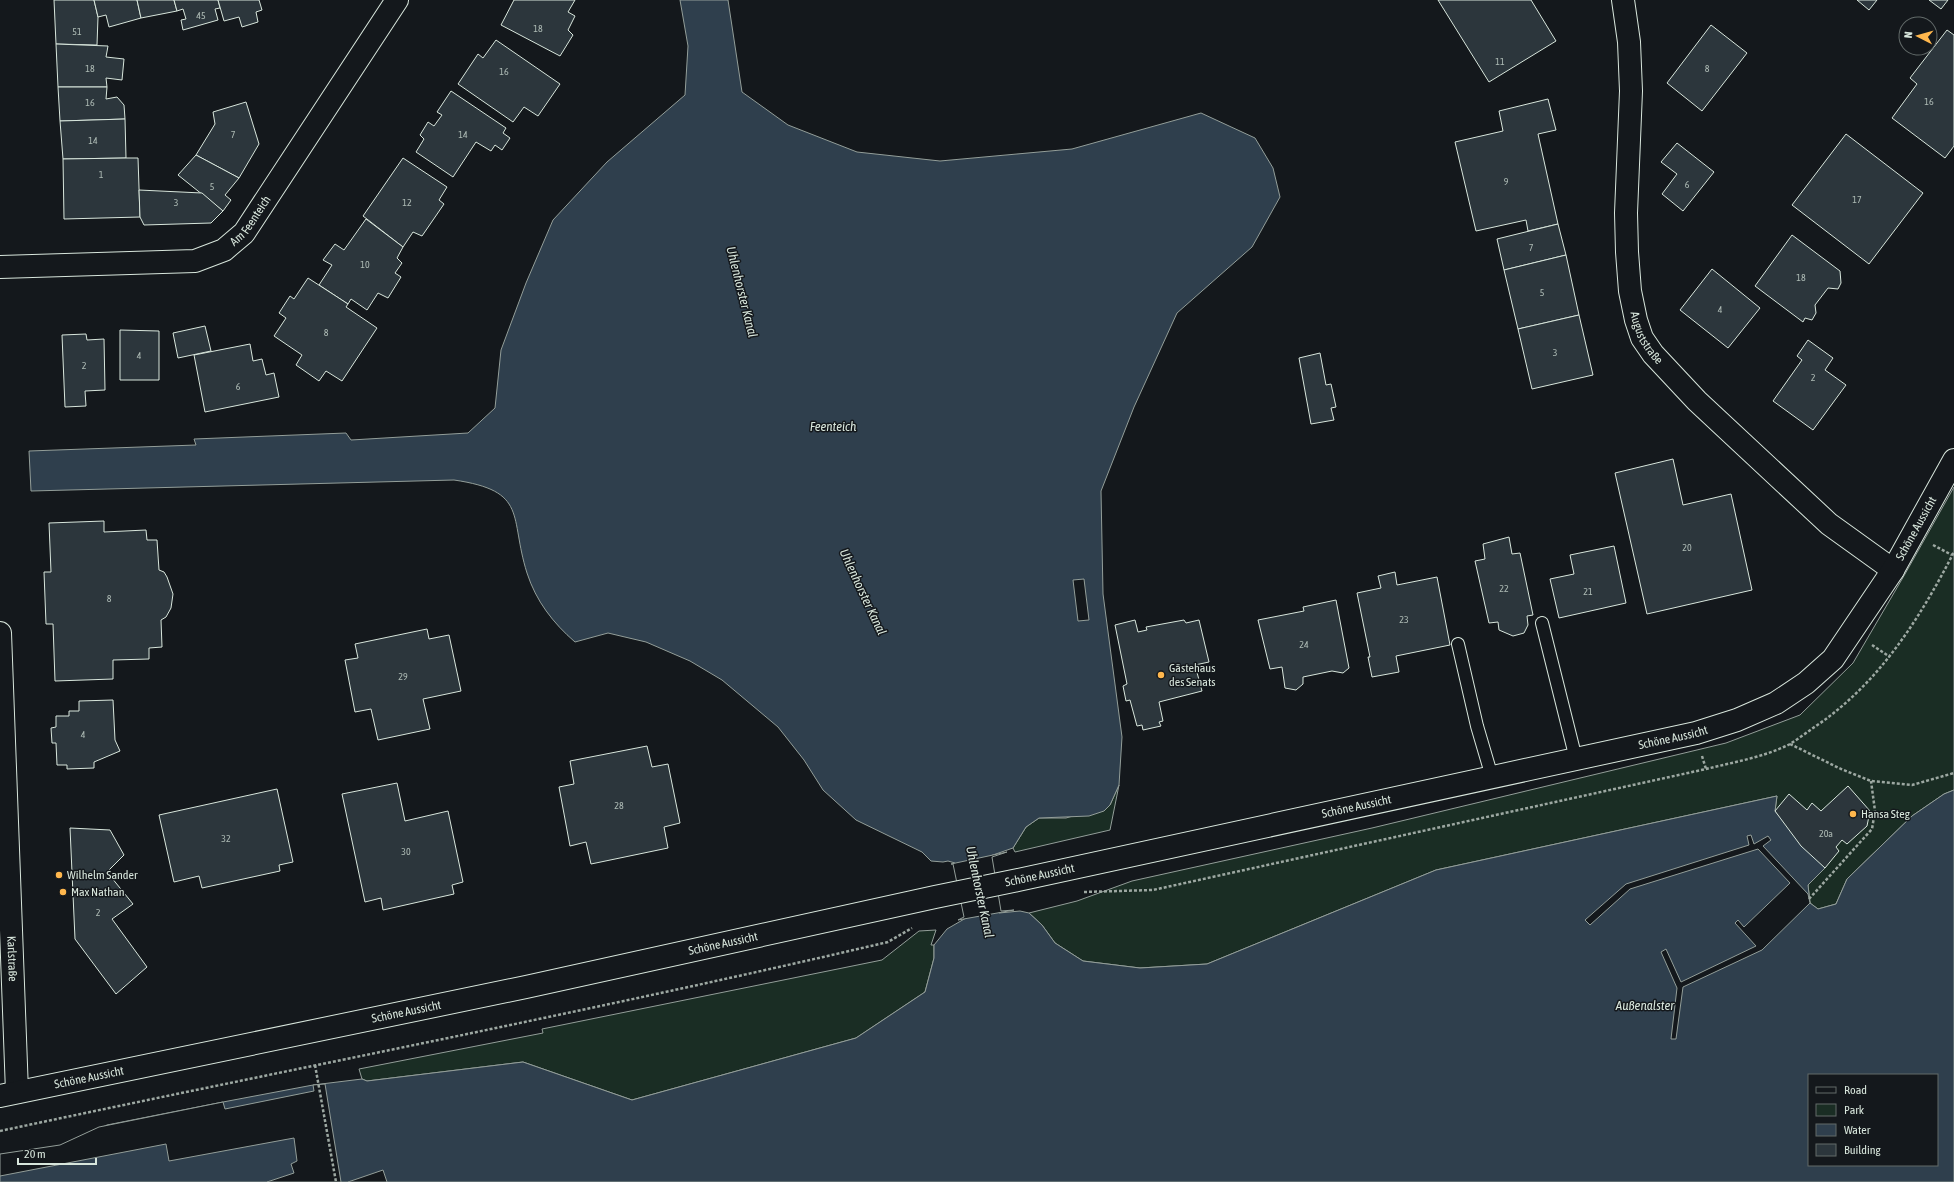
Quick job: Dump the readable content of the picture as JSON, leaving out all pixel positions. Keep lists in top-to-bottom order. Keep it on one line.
{"streets":{"street":["Am Feenteich","Auguststraße","Schöne Aussicht","Karlstraße"]},"crossings":[["Auguststraße","Schöne Aussicht"],["Schöne Aussicht","Karlstraße"]],"water":["Uhlenhorster Kanal","Feenteich","Außenalster"],"places":["Gästehaus des Senats","Hansa Steg","Wilhelm Sander","Max Nathan"],"house_numbers":["45","18","51","11","18","8","16","16","16","7","14","14","1","9","6","5","17","3","12","7","10","18","5","4","8","3","4","2","2","6","20","22","21","8","23","24","29","4","28","20a","32","30","2"],"legend":["Road","Park","Water","Building"],"scale_bar":"20 m","north":"left"}
